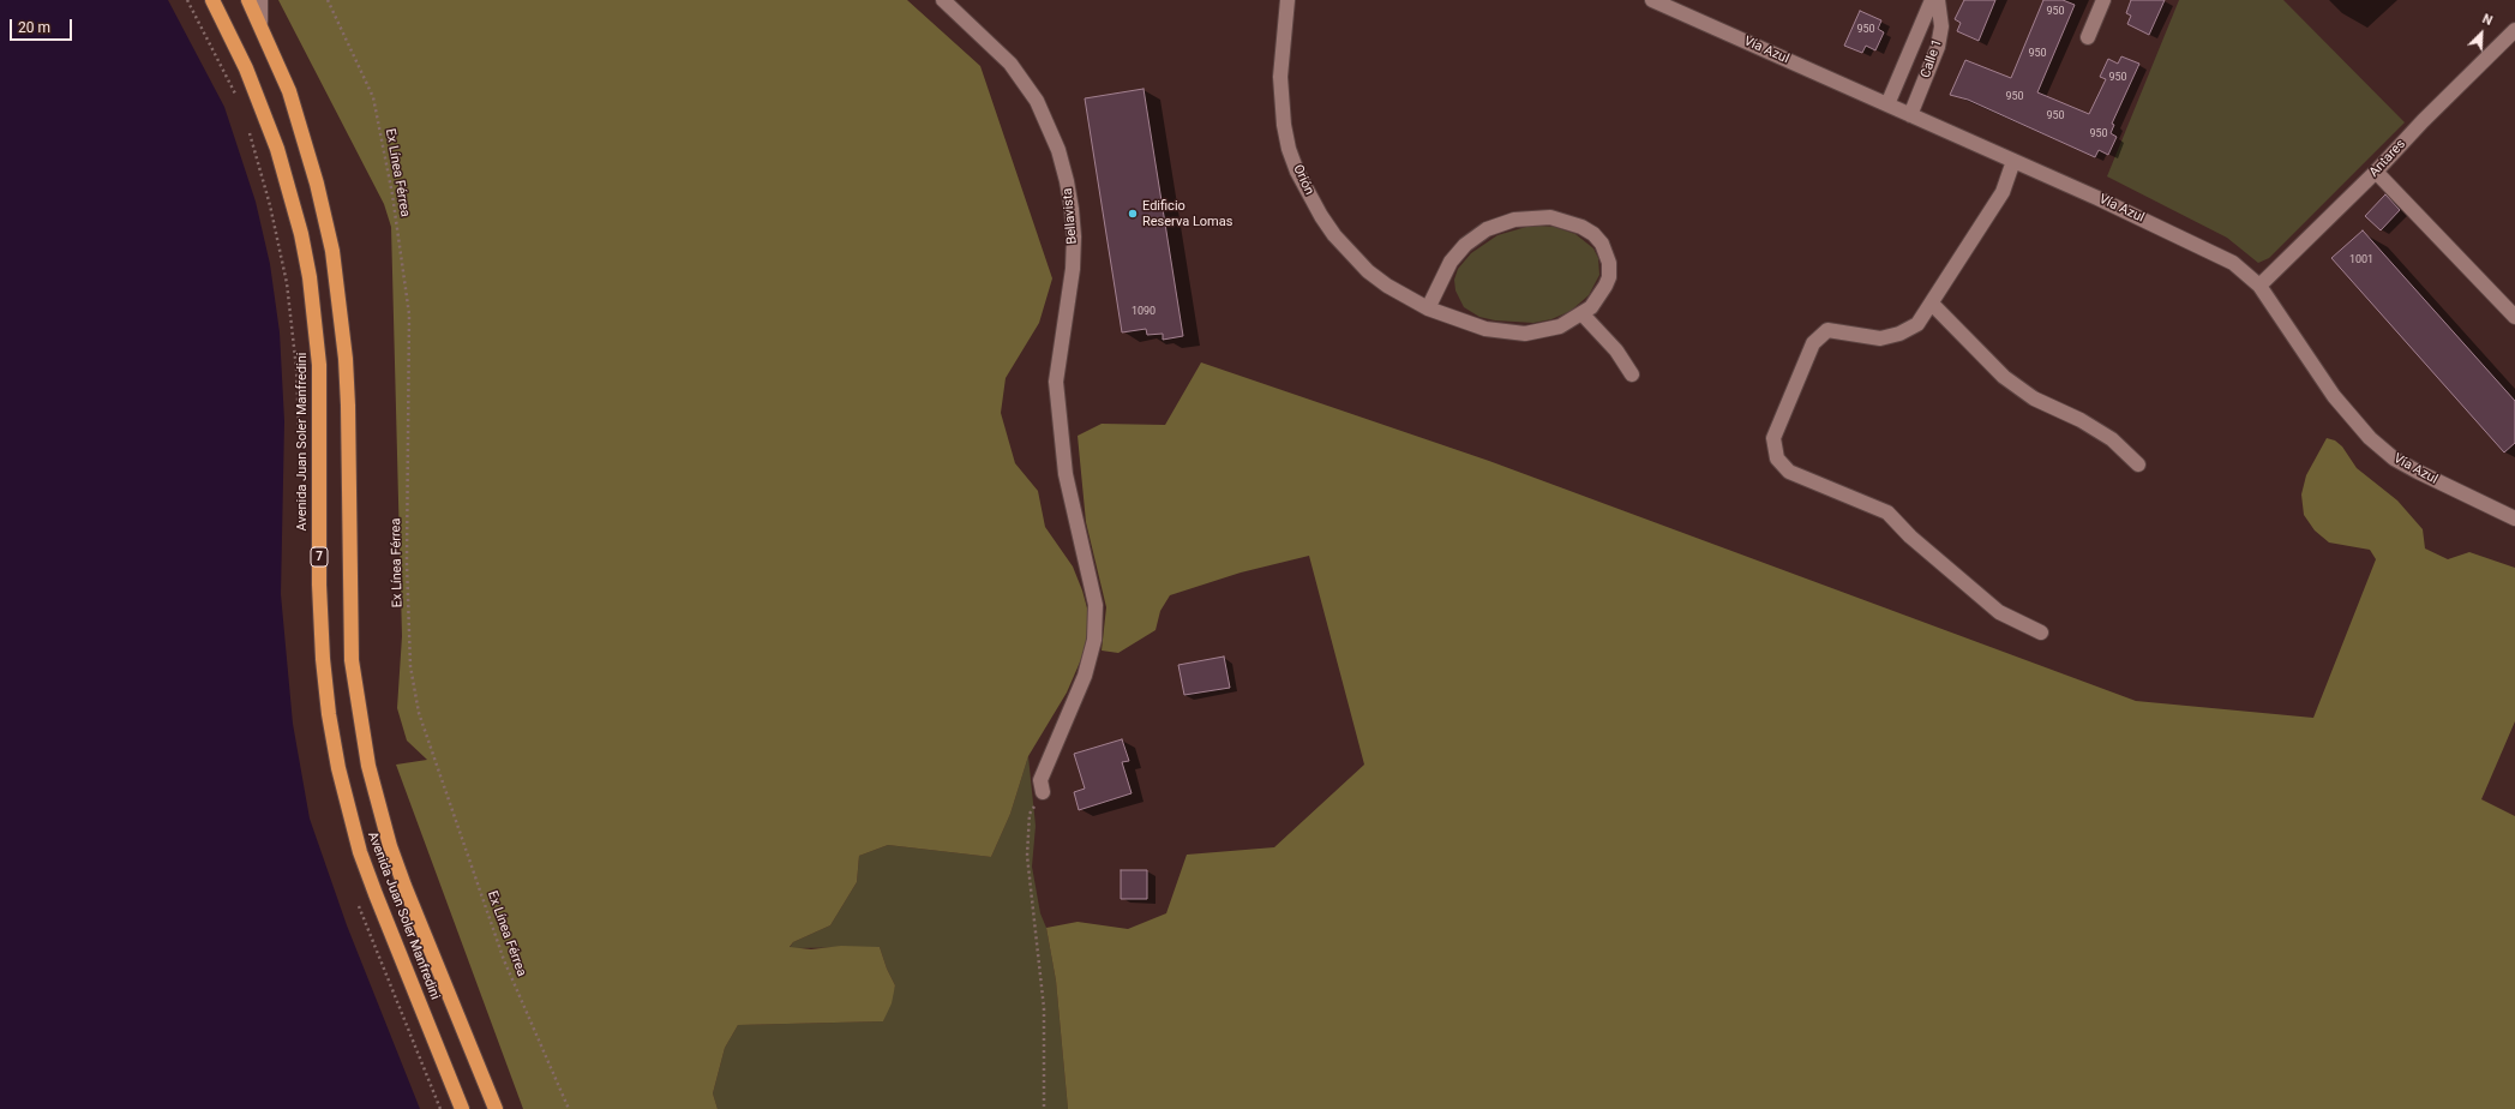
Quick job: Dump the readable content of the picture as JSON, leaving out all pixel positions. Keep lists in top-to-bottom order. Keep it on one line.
{"streets":{"highway":["Avenida Juan Soler Manfredini","7"],"street":["Vía Azul","Calle 1","Antares","Orión","Bellavista"],"path":["Ex Línea Férrea"]},"crossings":[["Vía Azul","Calle 1"],["Vía Azul","Antares"]],"places":["Edificio Reserva Lomas"],"house_numbers":["950","950","950","950","950","950","950","1001","1090"],"scale_bar":"20 m","north":"top right"}
